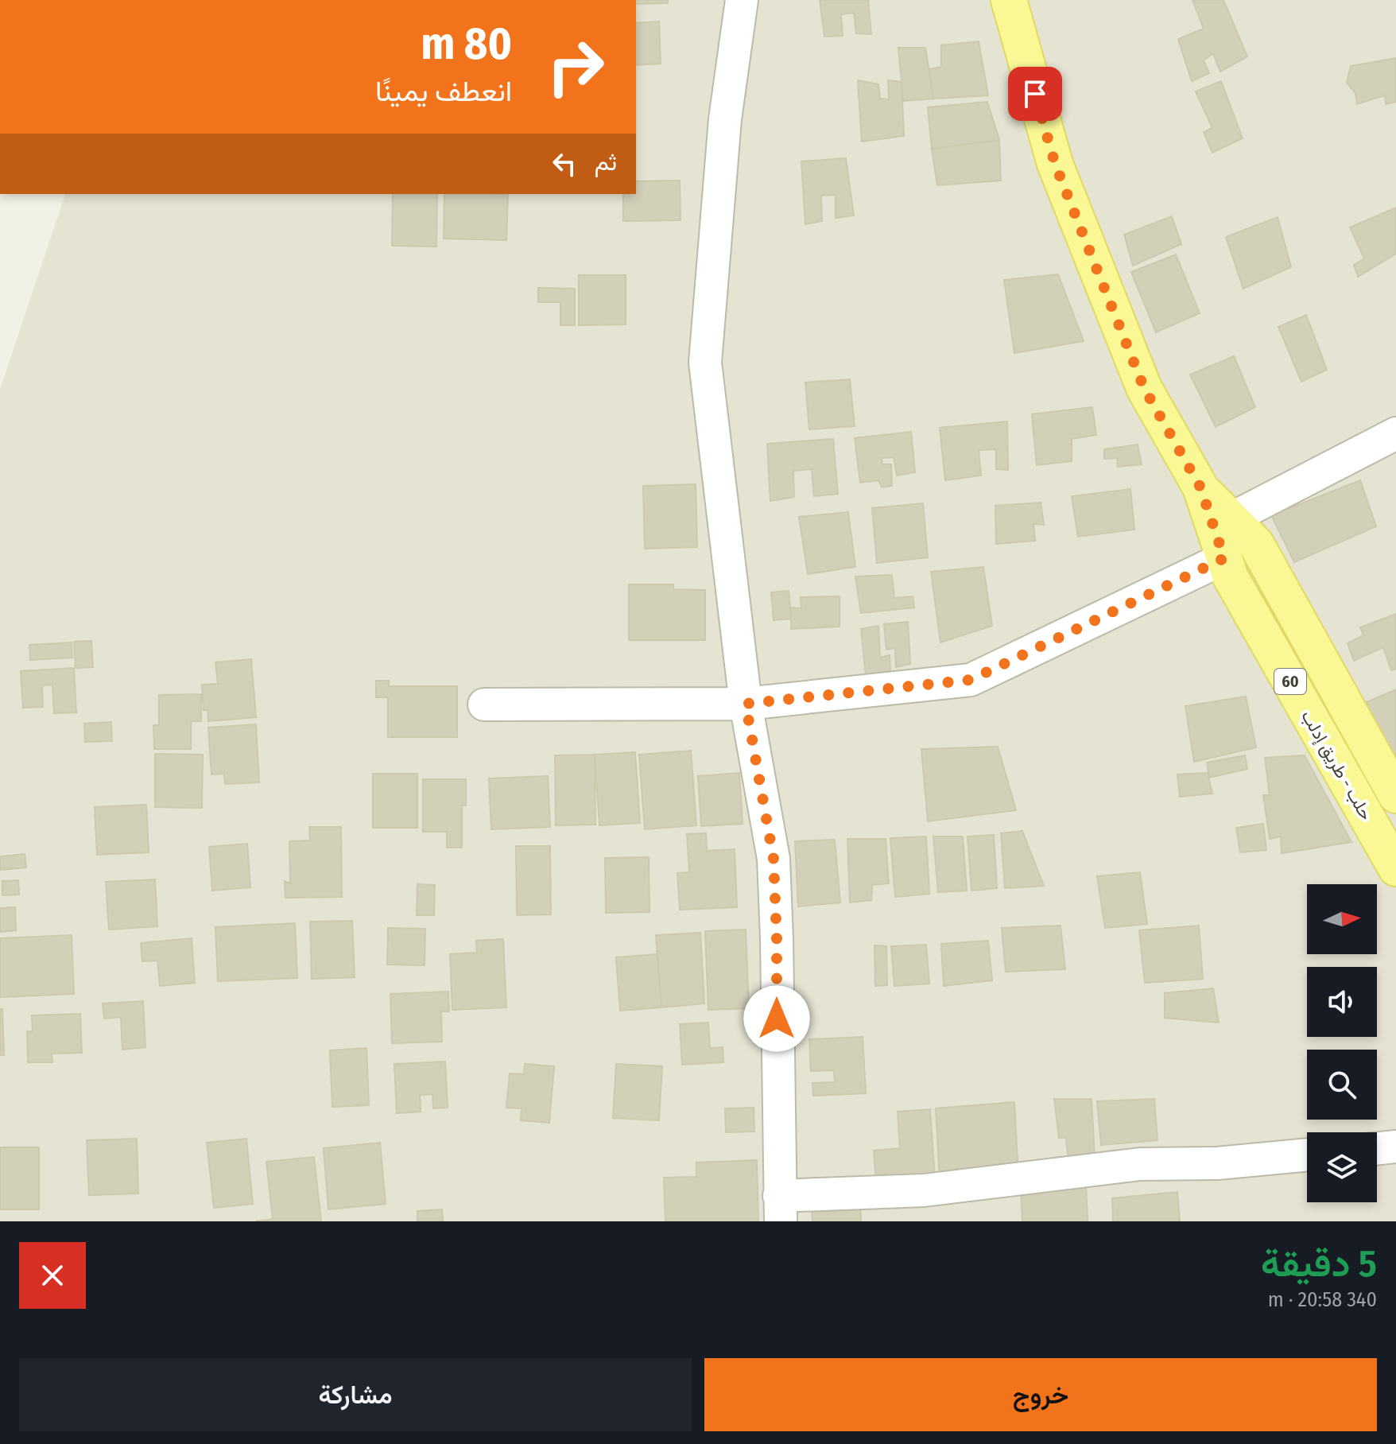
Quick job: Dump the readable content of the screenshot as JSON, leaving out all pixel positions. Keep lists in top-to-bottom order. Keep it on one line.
{"streets":{"main road":["60","حلب - طريق إدلب"]},"north":"right","page":{"turn":["80 m","انعطف يمينًا"],"then":"ثم","heading":["5 دقيقة","340 m · 20:58"],"buttons":["خروج","مشاركة"]}}
